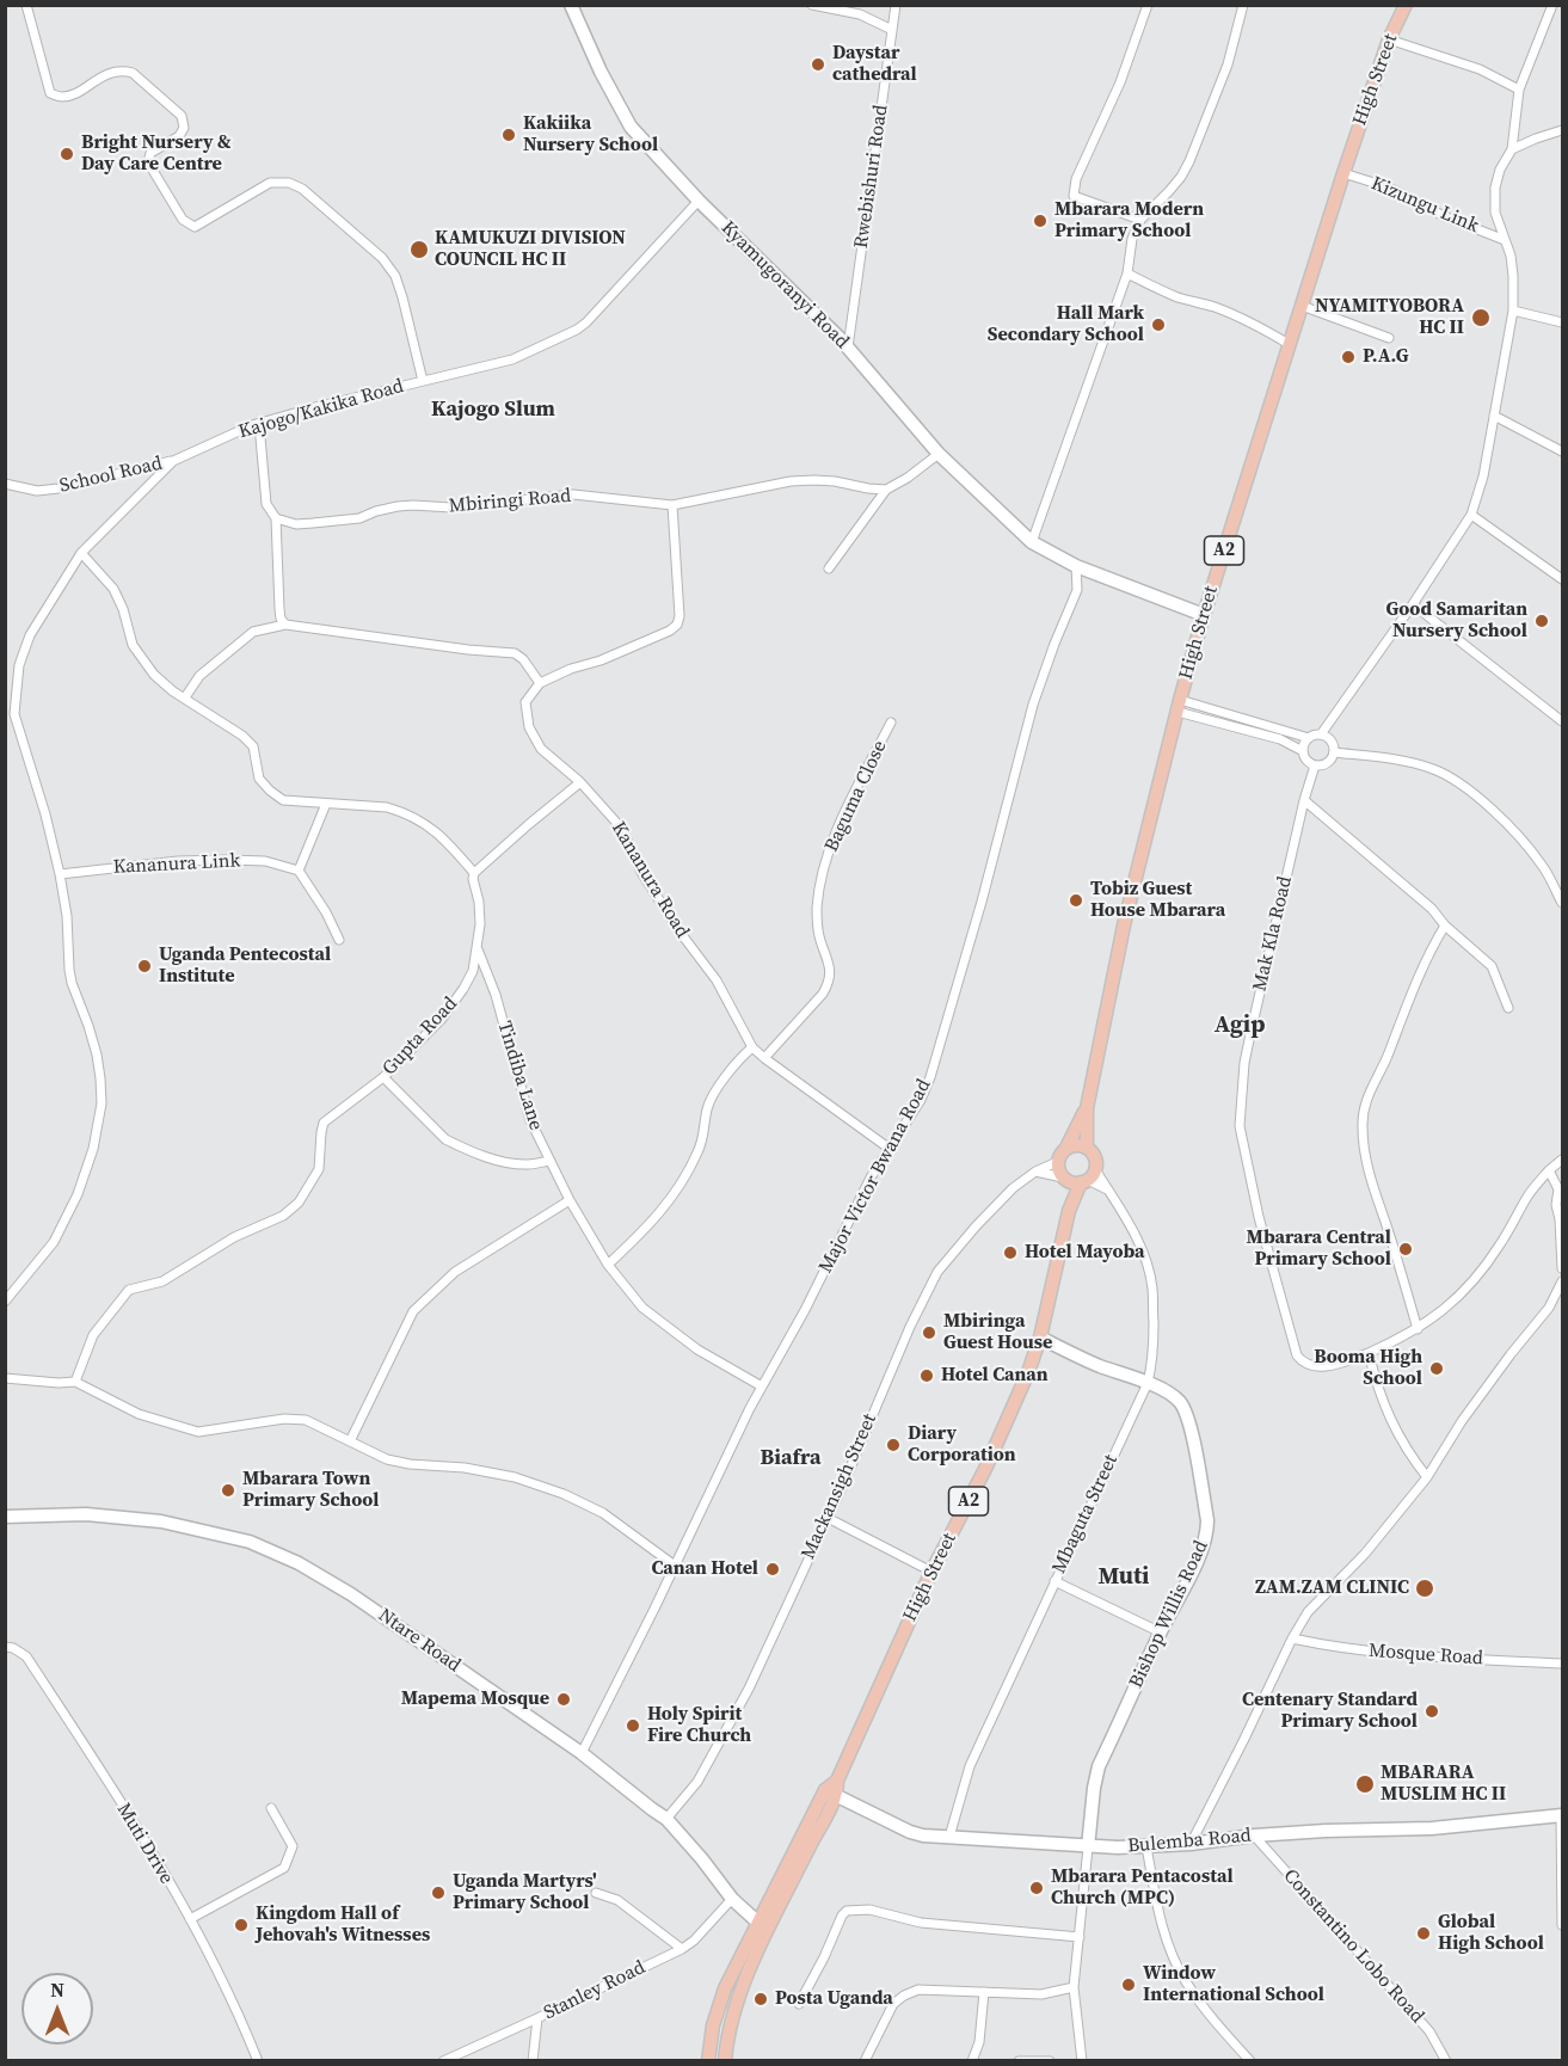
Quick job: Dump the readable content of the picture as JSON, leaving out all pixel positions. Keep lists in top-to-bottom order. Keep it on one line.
{"streets":{"main road":["High Street","Kyamugoranyi Road","A2","Bishop Willis Road","Ntare Road","Bulemba Road"],"street":["Rwebishuri Road","Kizungu Link","Kajogo/Kakika Road","School Road","Mbiringi Road","Baguma Close","Kananura Link","Kananura Road","Mak Kla Road","Gupta Road","Tindiba Lane","Major Victor Bwana Road","Mackansigh Street","Mbaguta Street","Mosque Road","Muti Drive","Constantino Lobo Road","Stanley Road"]},"crossings":[["High Street","Kizungu Link"],["High Street","Kyamugoranyi Road"],["High Street","A2"],["High Street","Mackansigh Street"],["High Street","Mbaguta Street"],["High Street","Bishop Willis Road"],["High Street","Ntare Road"],["High Street","Bulemba Road"],["Rwebishuri Road","Kyamugoranyi Road"],["Kyamugoranyi Road","Kajogo/Kakika Road"],["Kyamugoranyi Road","Major Victor Bwana Road"],["Kajogo/Kakika Road","School Road"],["Kajogo/Kakika Road","Kananura Link"],["A2","Mackansigh Street"],["A2","Mbaguta Street"],["Baguma Close","Kananura Road"],["Kananura Road","Major Victor Bwana Road"],["Gupta Road","Tindiba Lane"],["Tindiba Lane","Major Victor Bwana Road"],["Major Victor Bwana Road","Ntare Road"],["Mackansigh Street","Mbaguta Street"],["Mackansigh Street","Ntare Road"],["Mbaguta Street","Bishop Willis Road"],["Mbaguta Street","Bulemba Road"],["Bishop Willis Road","Bulemba Road"],["Ntare Road","Stanley Road"],["Bulemba Road","Constantino Lobo Road"]],"districts":["Kajogo Slum","Agip","Biafra","Muti"],"places":["Daystar cathedral","Kakiika Nursery School","Bright Nursery & Day Care Centre","Mbarara Modern Primary School","KAMUKUZI DIVISION COUNCIL HC II","NYAMITYOBORA HC II","Hall Mark Secondary School","P.A.G","Good Samaritan Nursery School","Tobiz Guest House Mbarara","Uganda Pentecostal Institute","Mbarara Central Primary School","Hotel Mayoba","Mbiringa Guest House","Booma High School","Hotel Canan","Diary Corporation","Mbarara Town Primary School","Canan Hotel","ZAM.ZAM CLINIC","Mapema Mosque","Centenary Standard Primary School","Holy Spirit Fire Church","MBARARA MUSLIM HC II","Mbarara Pentacostal Church (MPC)","Uganda Martyrs' Primary School","Kingdom Hall of Jehovah's Witnesses","Global High School","Window International School","Posta Uganda"],"north":"top"}
